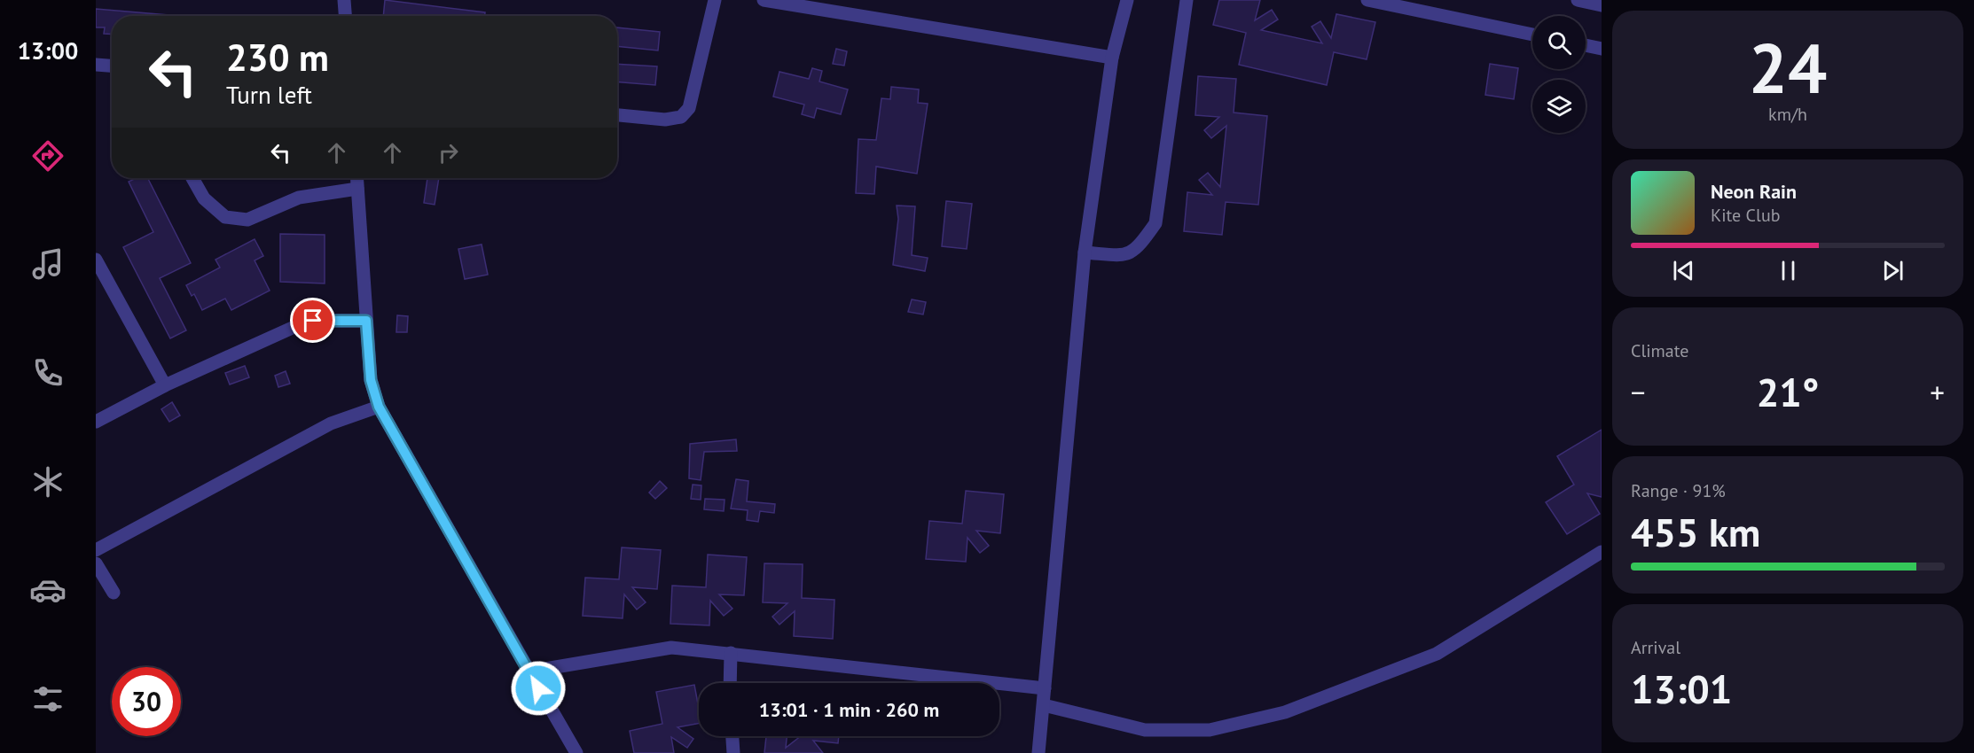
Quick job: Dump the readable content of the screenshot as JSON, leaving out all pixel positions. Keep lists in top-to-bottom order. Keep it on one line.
{"page":{"tabs":"13:00","tile":[["24","km/h"],"Climate",["Range · 91%","455 km"],["Arrival","13:01"]],"turn":["230 m","Turn left"],"song":["Neon Rain","Kite Club"],"heat":["−","21°","+"],"limit":"30","trip":"13:01 · 1 min · 260 m"}}
